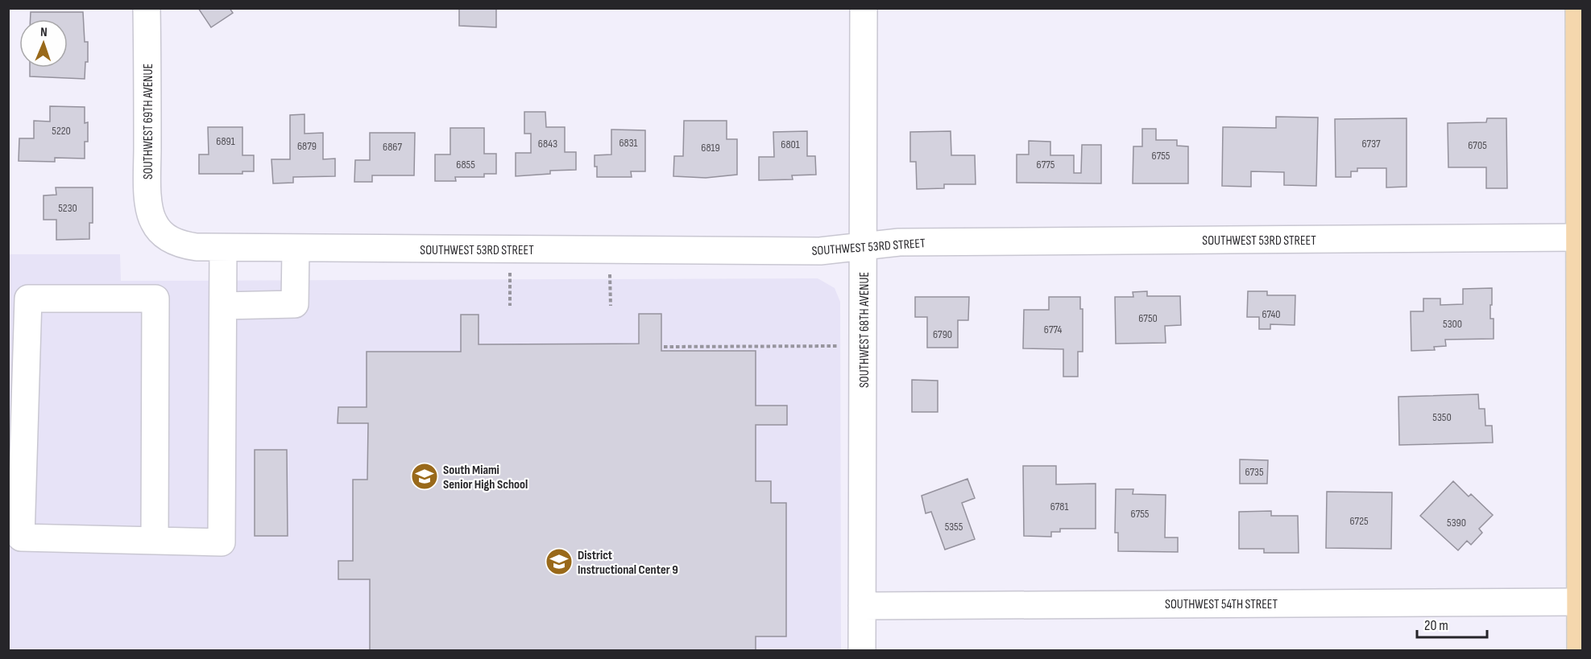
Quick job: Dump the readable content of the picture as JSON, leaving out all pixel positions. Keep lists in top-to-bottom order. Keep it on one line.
{"streets":{"street":["SOUTHWEST 69TH AVENUE","SOUTHWEST 53RD STREET","SOUTHWEST 68TH AVENUE","SOUTHWEST 54TH STREET"]},"crossings":[["SOUTHWEST 69TH AVENUE","SOUTHWEST 53RD STREET"],["SOUTHWEST 53RD STREET","SOUTHWEST 68TH AVENUE"],["SOUTHWEST 68TH AVENUE","SOUTHWEST 54TH STREET"]],"places":{"school or university":["South Miami Senior High School","District Instructional Center 9"]},"house_numbers":["5220","6891","6831","6843","6737","6801","6705","6879","6867","6819","6755","6855","6775","5230","6740","6750","5300","6774","6790","5350","6735","6781","6755","6725","5390","5355"],"scale_bar":"20 m","north":"top"}
